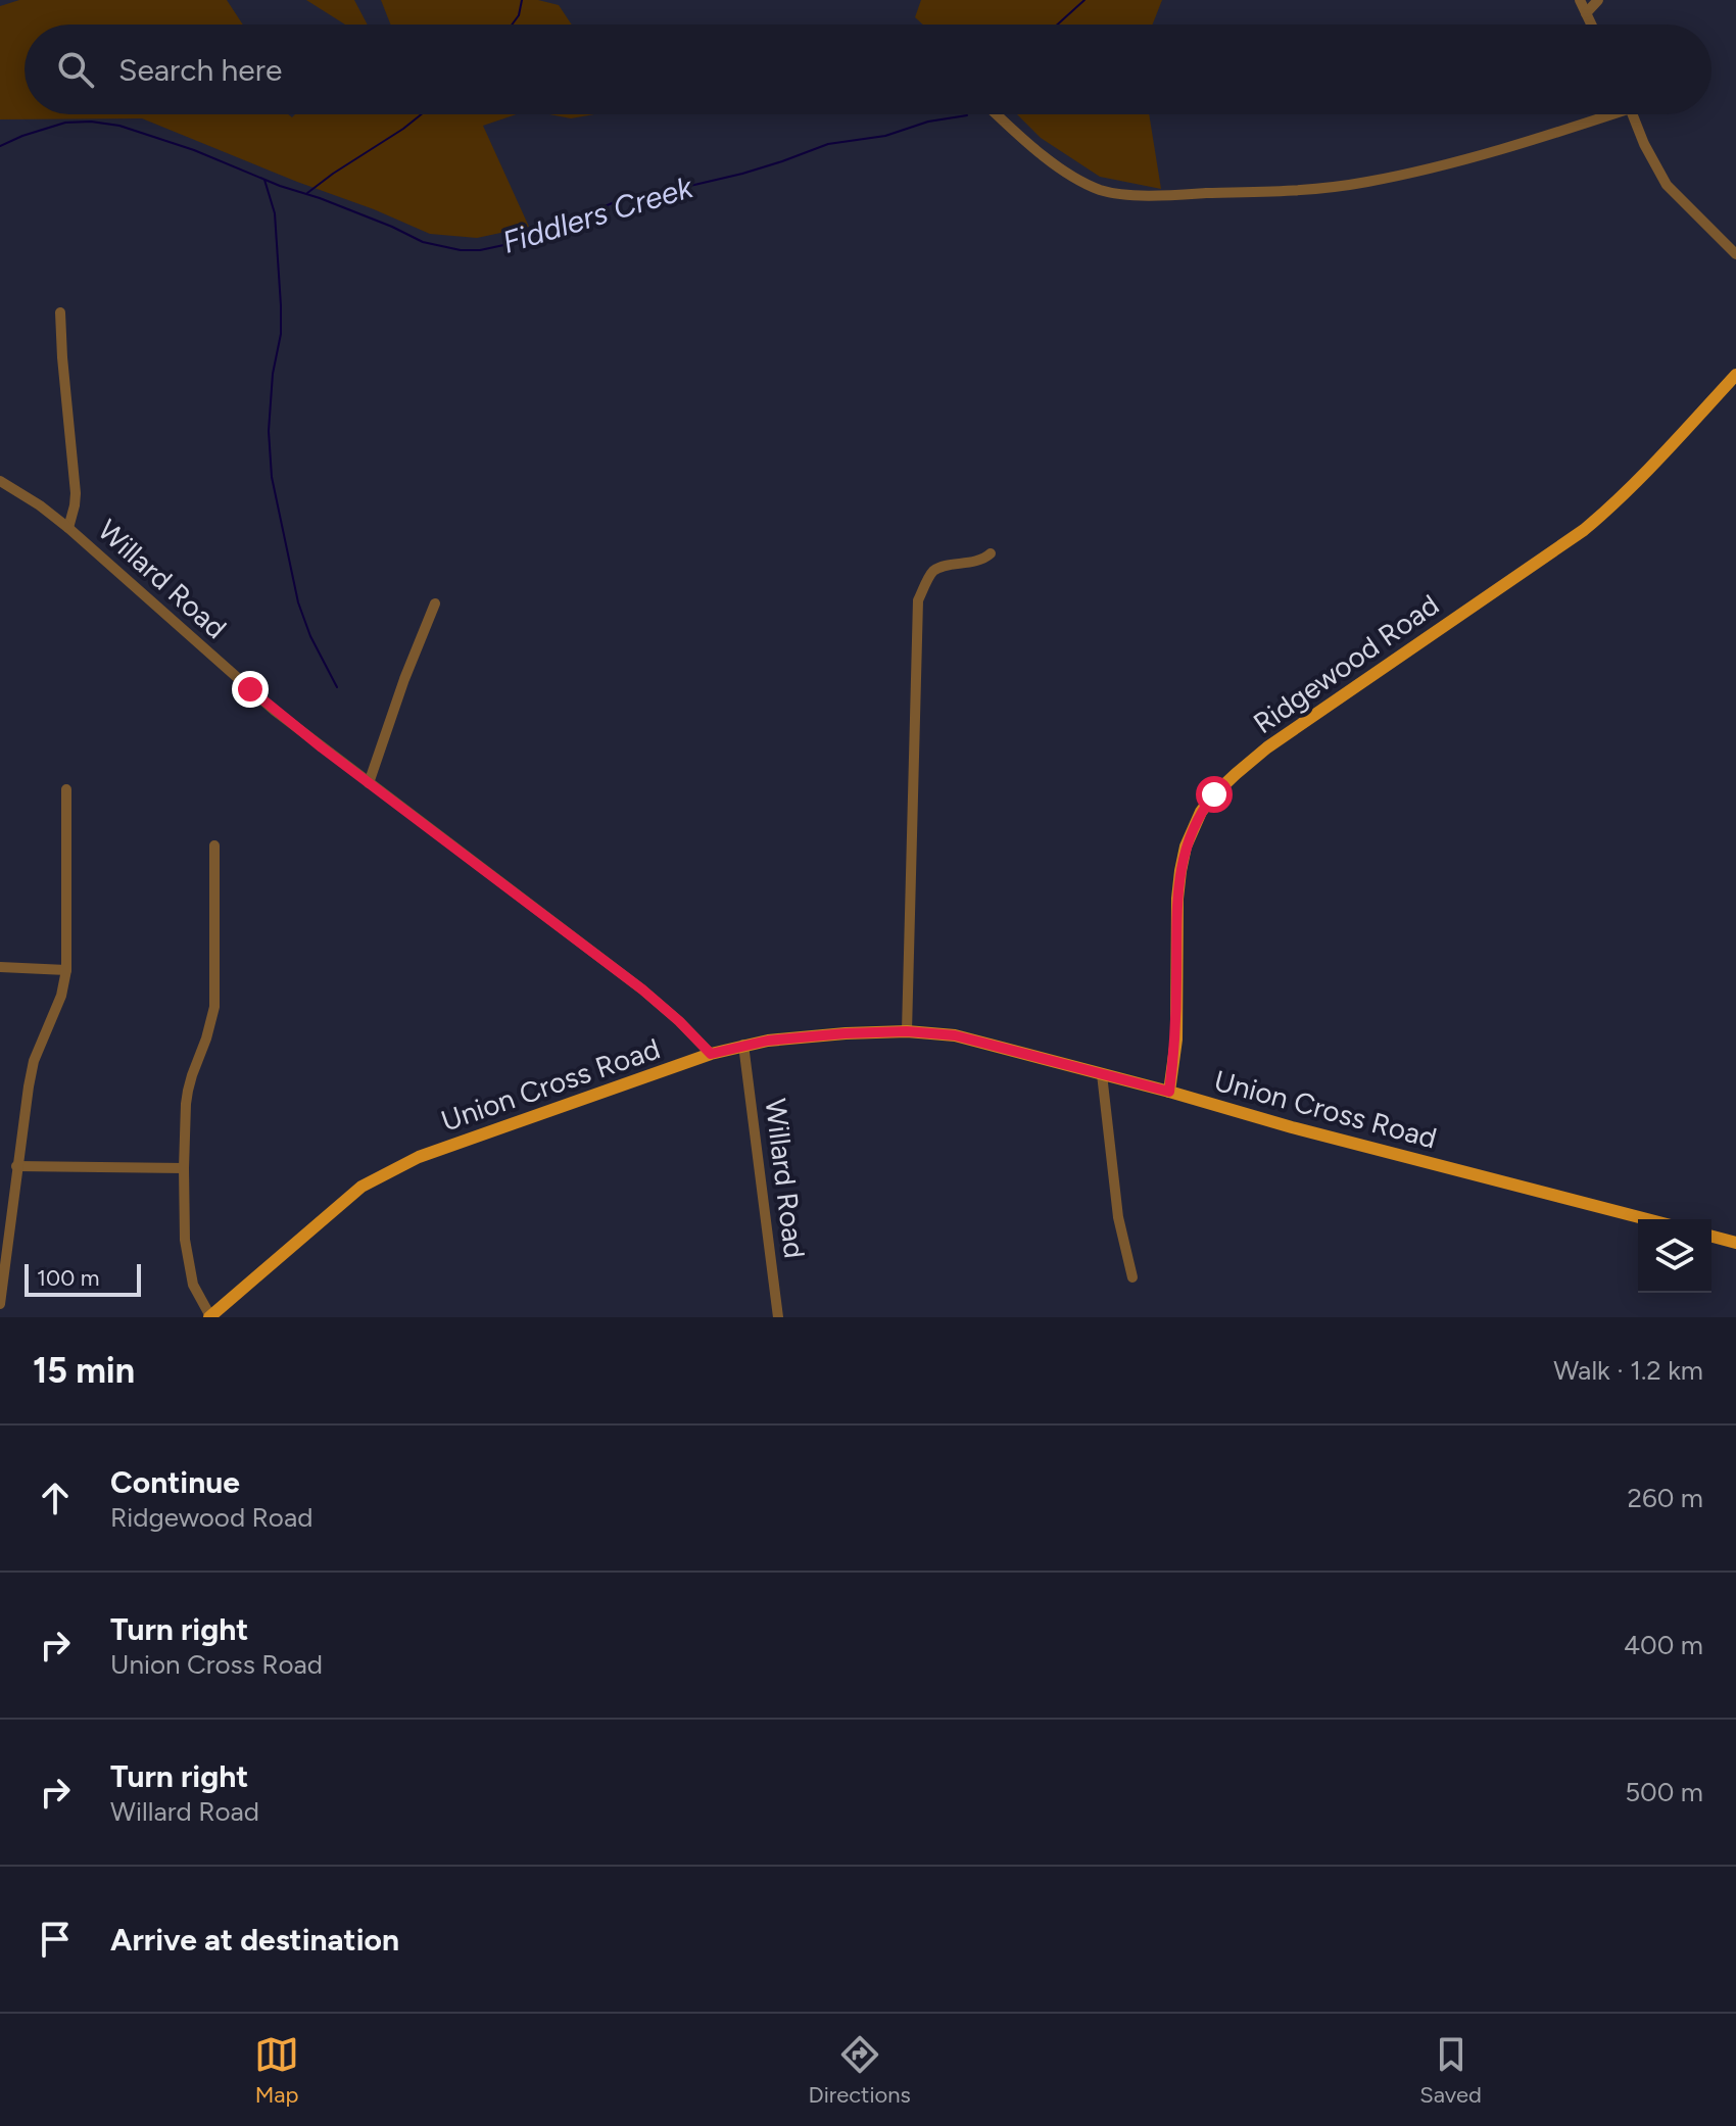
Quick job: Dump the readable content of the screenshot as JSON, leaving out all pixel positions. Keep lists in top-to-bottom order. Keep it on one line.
{"streets":{"main road":["Ridgewood Road","Union Cross Road"],"street":["Willard Road"]},"crossings":[["Willard Road","Union Cross Road"],["Ridgewood Road","Union Cross Road"]],"water":["Fiddlers Creek"],"scale_bar":"100 m","page":{"search":"Search here","scale":"100 m","heading":["15 min","Walk · 1.2 km"],"list":[["Continue","Ridgewood Road","260 m"],["Turn right","Union Cross Road","400 m"],["Turn right","Willard Road","500 m"],"Arrive at destination"],"nav":["Map","Directions","Saved"]}}
